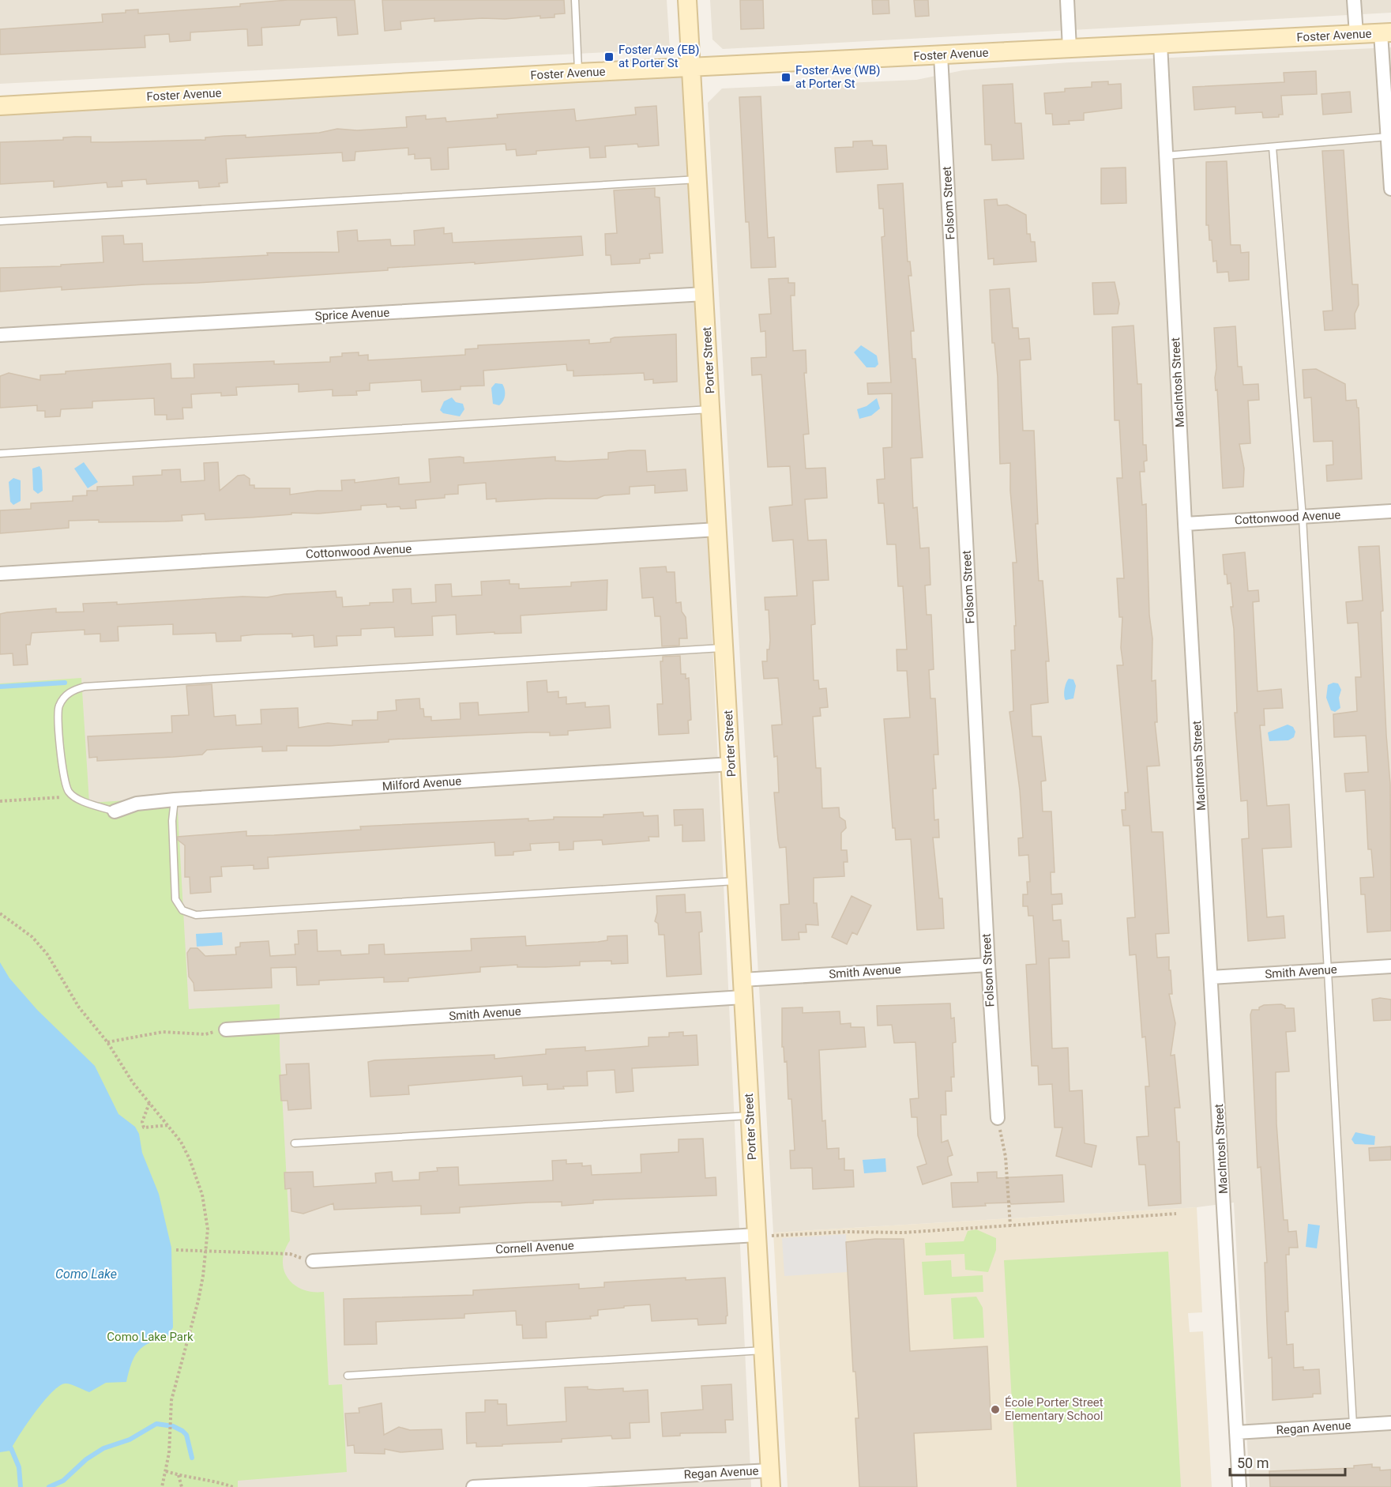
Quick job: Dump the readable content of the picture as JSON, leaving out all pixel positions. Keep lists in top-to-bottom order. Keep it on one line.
{"streets":{"street":["Foster Avenue","Folsom Street","Sprice Avenue","Porter Street","MacIntosh Street","Cottonwood Avenue","Milford Avenue","Smith Avenue","Cornell Avenue","Regan Avenue"]},"crossings":[["Foster Avenue","Folsom Street"],["Foster Avenue","Porter Street"],["Foster Avenue","MacIntosh Street"],["Folsom Street","Smith Avenue"],["Sprice Avenue","Porter Street"],["Porter Street","Cottonwood Avenue"],["Porter Street","Milford Avenue"],["Porter Street","Smith Avenue"],["Porter Street","Cornell Avenue"],["Porter Street","Regan Avenue"],["MacIntosh Street","Cottonwood Avenue"],["MacIntosh Street","Smith Avenue"],["MacIntosh Street","Regan Avenue"]],"water":["Como Lake"],"parks":["Como Lake Park"],"places":{"transit":["Foster Ave (EB) at Porter St","Foster Ave (WB) at Porter St"],"other":["École Porter Street Elementary School"]},"scale_bar":"50 m"}
